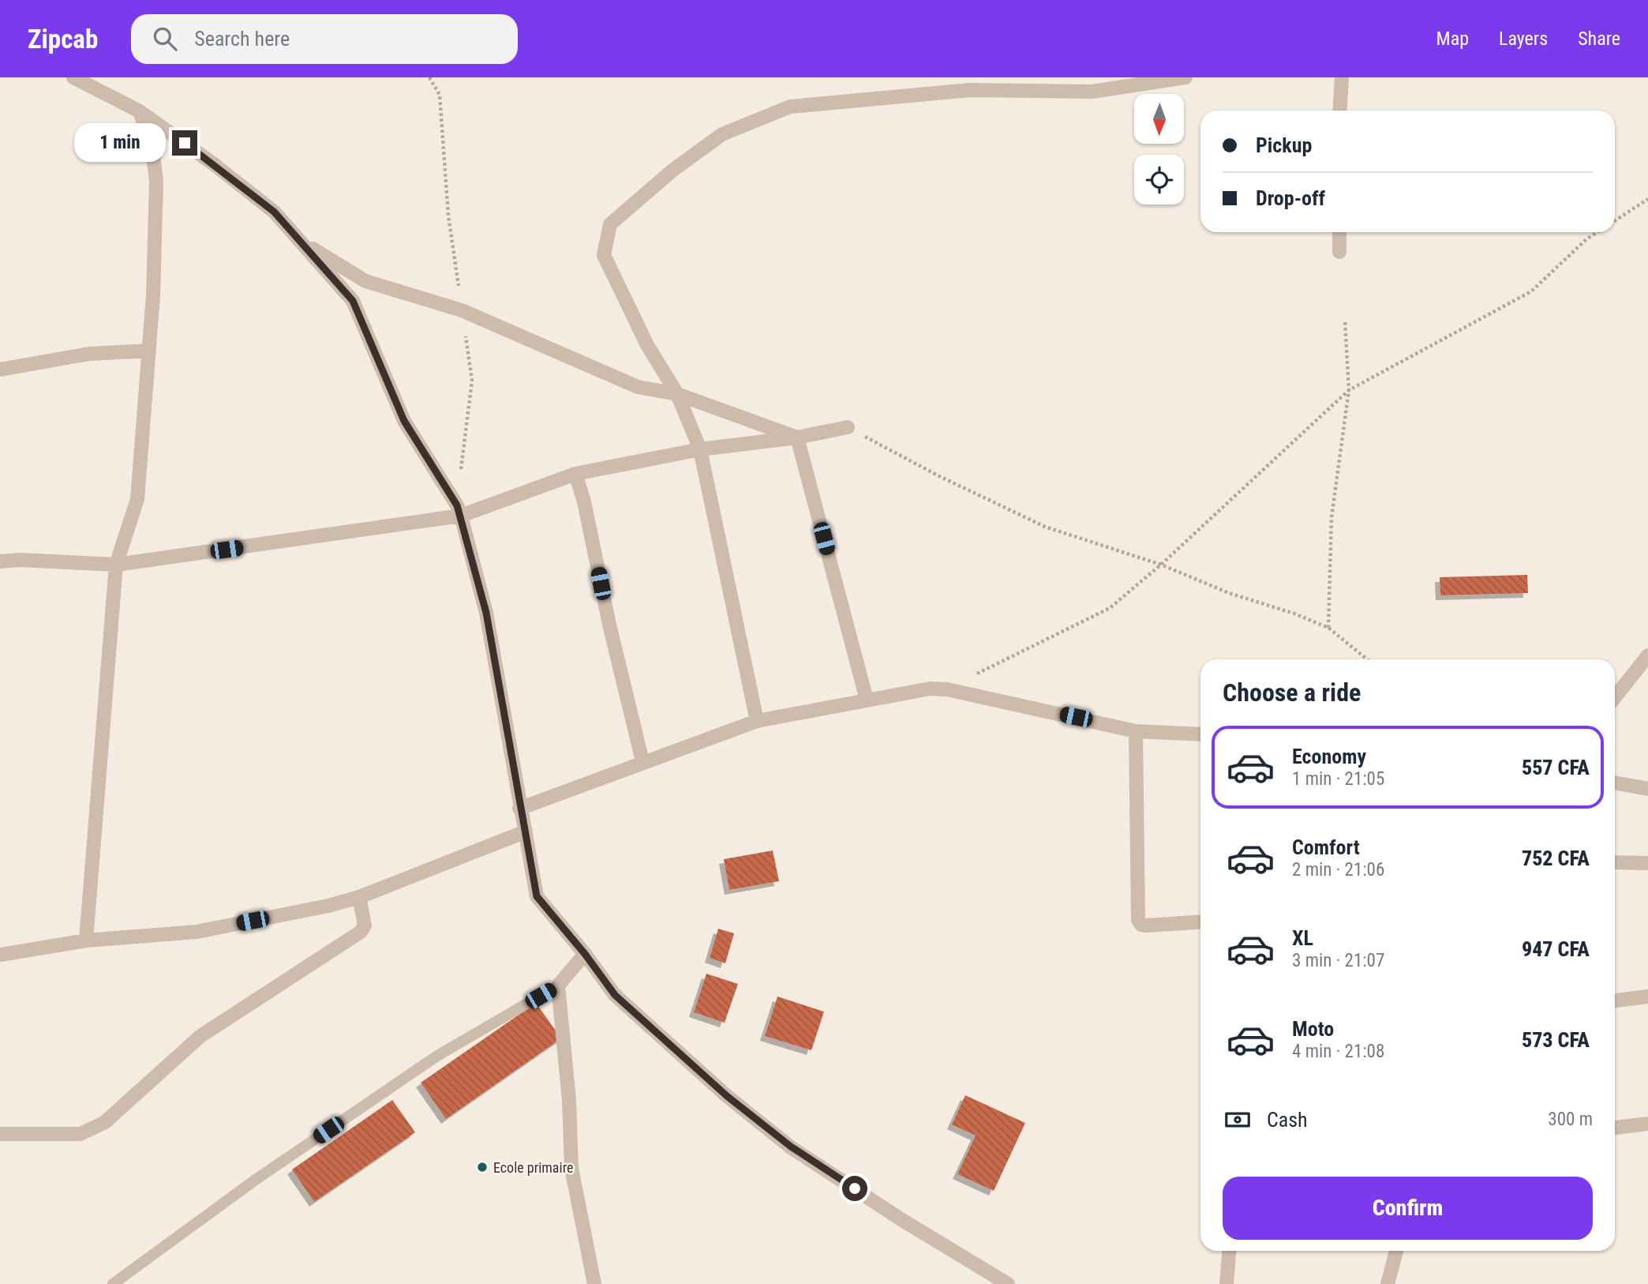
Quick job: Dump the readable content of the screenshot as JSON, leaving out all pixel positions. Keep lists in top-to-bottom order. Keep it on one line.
{"places":["Ecole primaire"],"north":"bottom","page":{"header":"Zipcab","search":"Search here","nav":["Map","Layers","Share"],"banner":["Pickup","Drop-off"],"bubble":"1 min","heading":"Choose a ride","list":[{"name":"Economy","note":"1 min · 21:05","value":"557 CFA"},{"name":"Comfort","note":"2 min · 21:06","value":"752 CFA"},{"name":"XL","note":"3 min · 21:07","value":"947 CFA"},{"name":"Moto","note":"4 min · 21:08","value":"573 CFA"}],"pay":["Cash","300 m"],"buttons":"Confirm"}}
